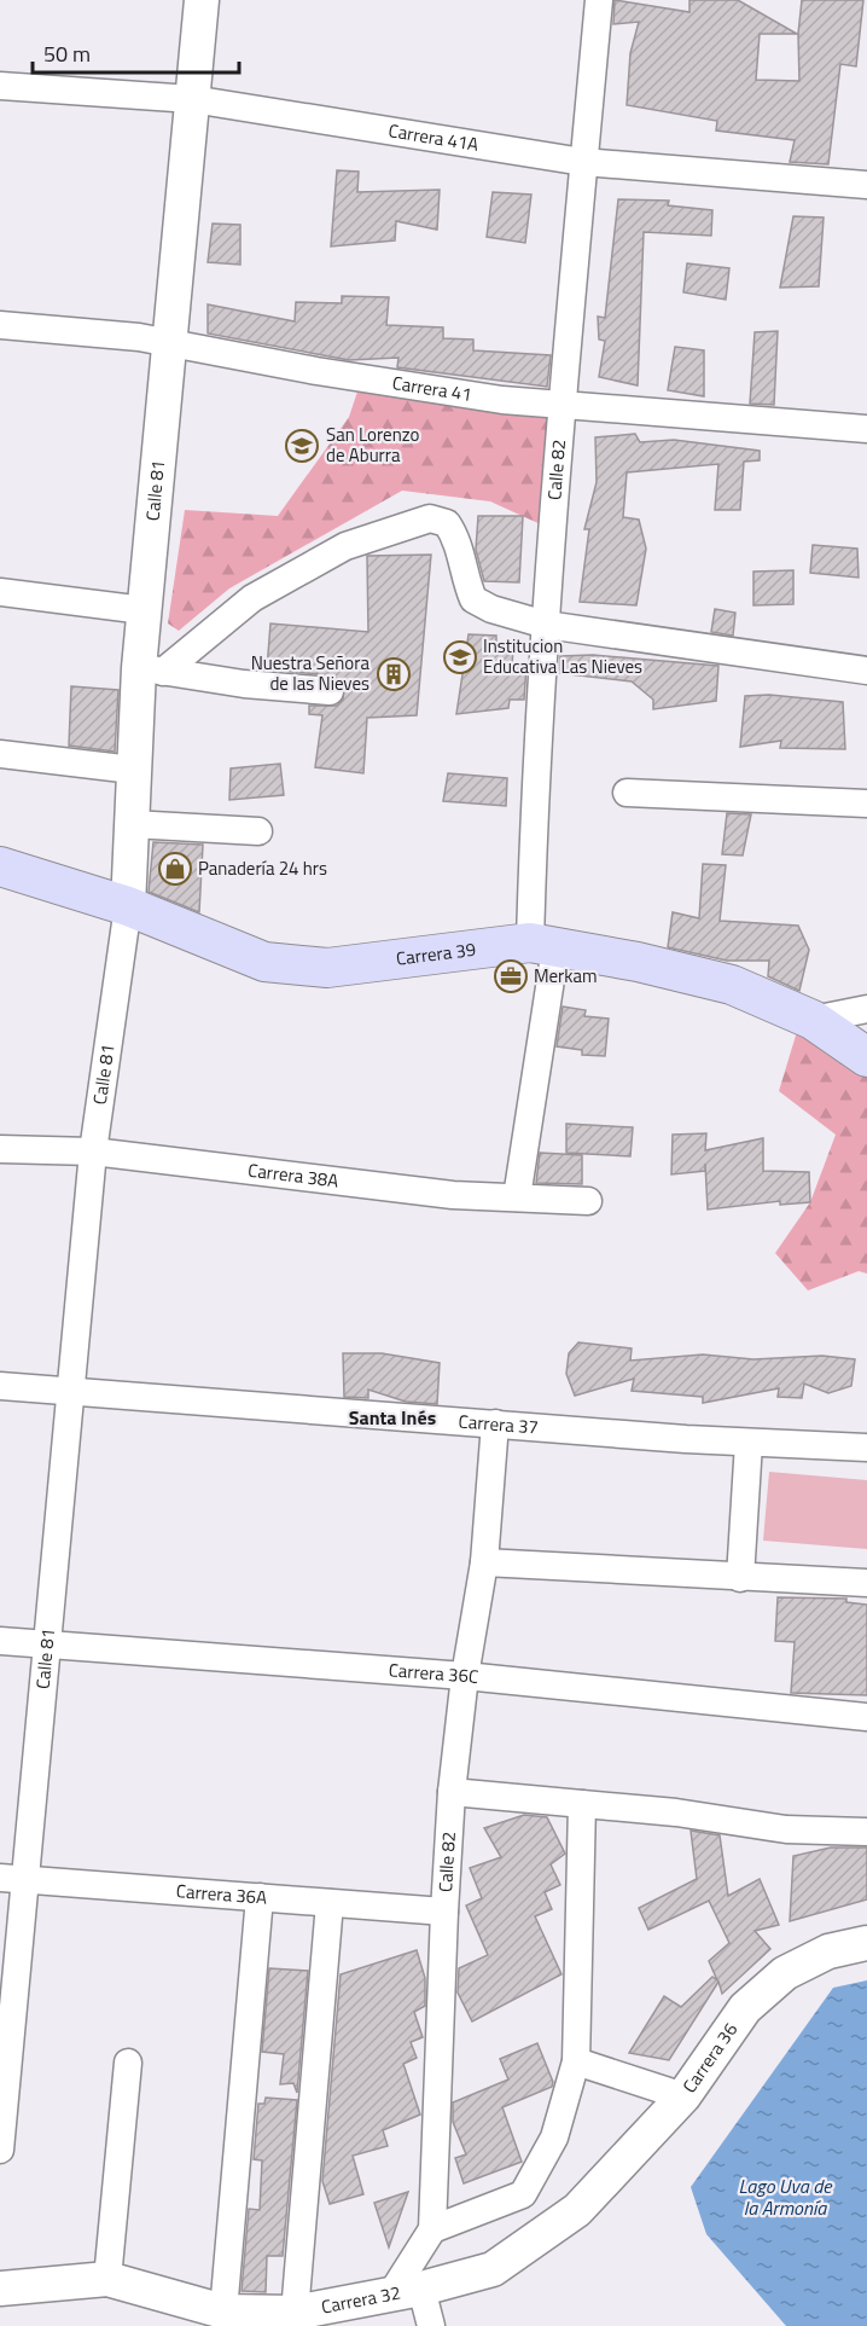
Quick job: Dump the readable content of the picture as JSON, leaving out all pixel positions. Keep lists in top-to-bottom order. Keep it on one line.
{"streets":{"main road":["Carrera 39"],"street":["Carrera 41A","Carrera 41","Calle 82","Calle 81","Carrera 38A","Carrera 37","Carrera 36C","Carrera 36A","Carrera 36","Carrera 32"]},"crossings":[["Carrera 41A","Calle 82"],["Carrera 41A","Calle 81"],["Carrera 41","Calle 82"],["Carrera 41","Calle 81"],["Calle 82","Carrera 39"],["Calle 82","Carrera 38A"],["Calle 82","Carrera 37"],["Calle 82","Carrera 36C"],["Calle 82","Carrera 36A"],["Calle 81","Carrera 39"],["Calle 81","Carrera 38A"],["Calle 81","Carrera 37"],["Calle 81","Carrera 36C"],["Calle 81","Carrera 36A"],["Carrera 36","Carrera 32"]],"districts":["Santa Inés"],"water":["Lago Uva de la Armonía"],"places":{"school or university":["San Lorenzo de Aburra","Institucion Educativa Las Nieves"],"building":["Nuestra Señora de las Nieves"],"shop":["Panadería 24 hrs"],"office":["Merkam"]},"scale_bar":"50 m"}
